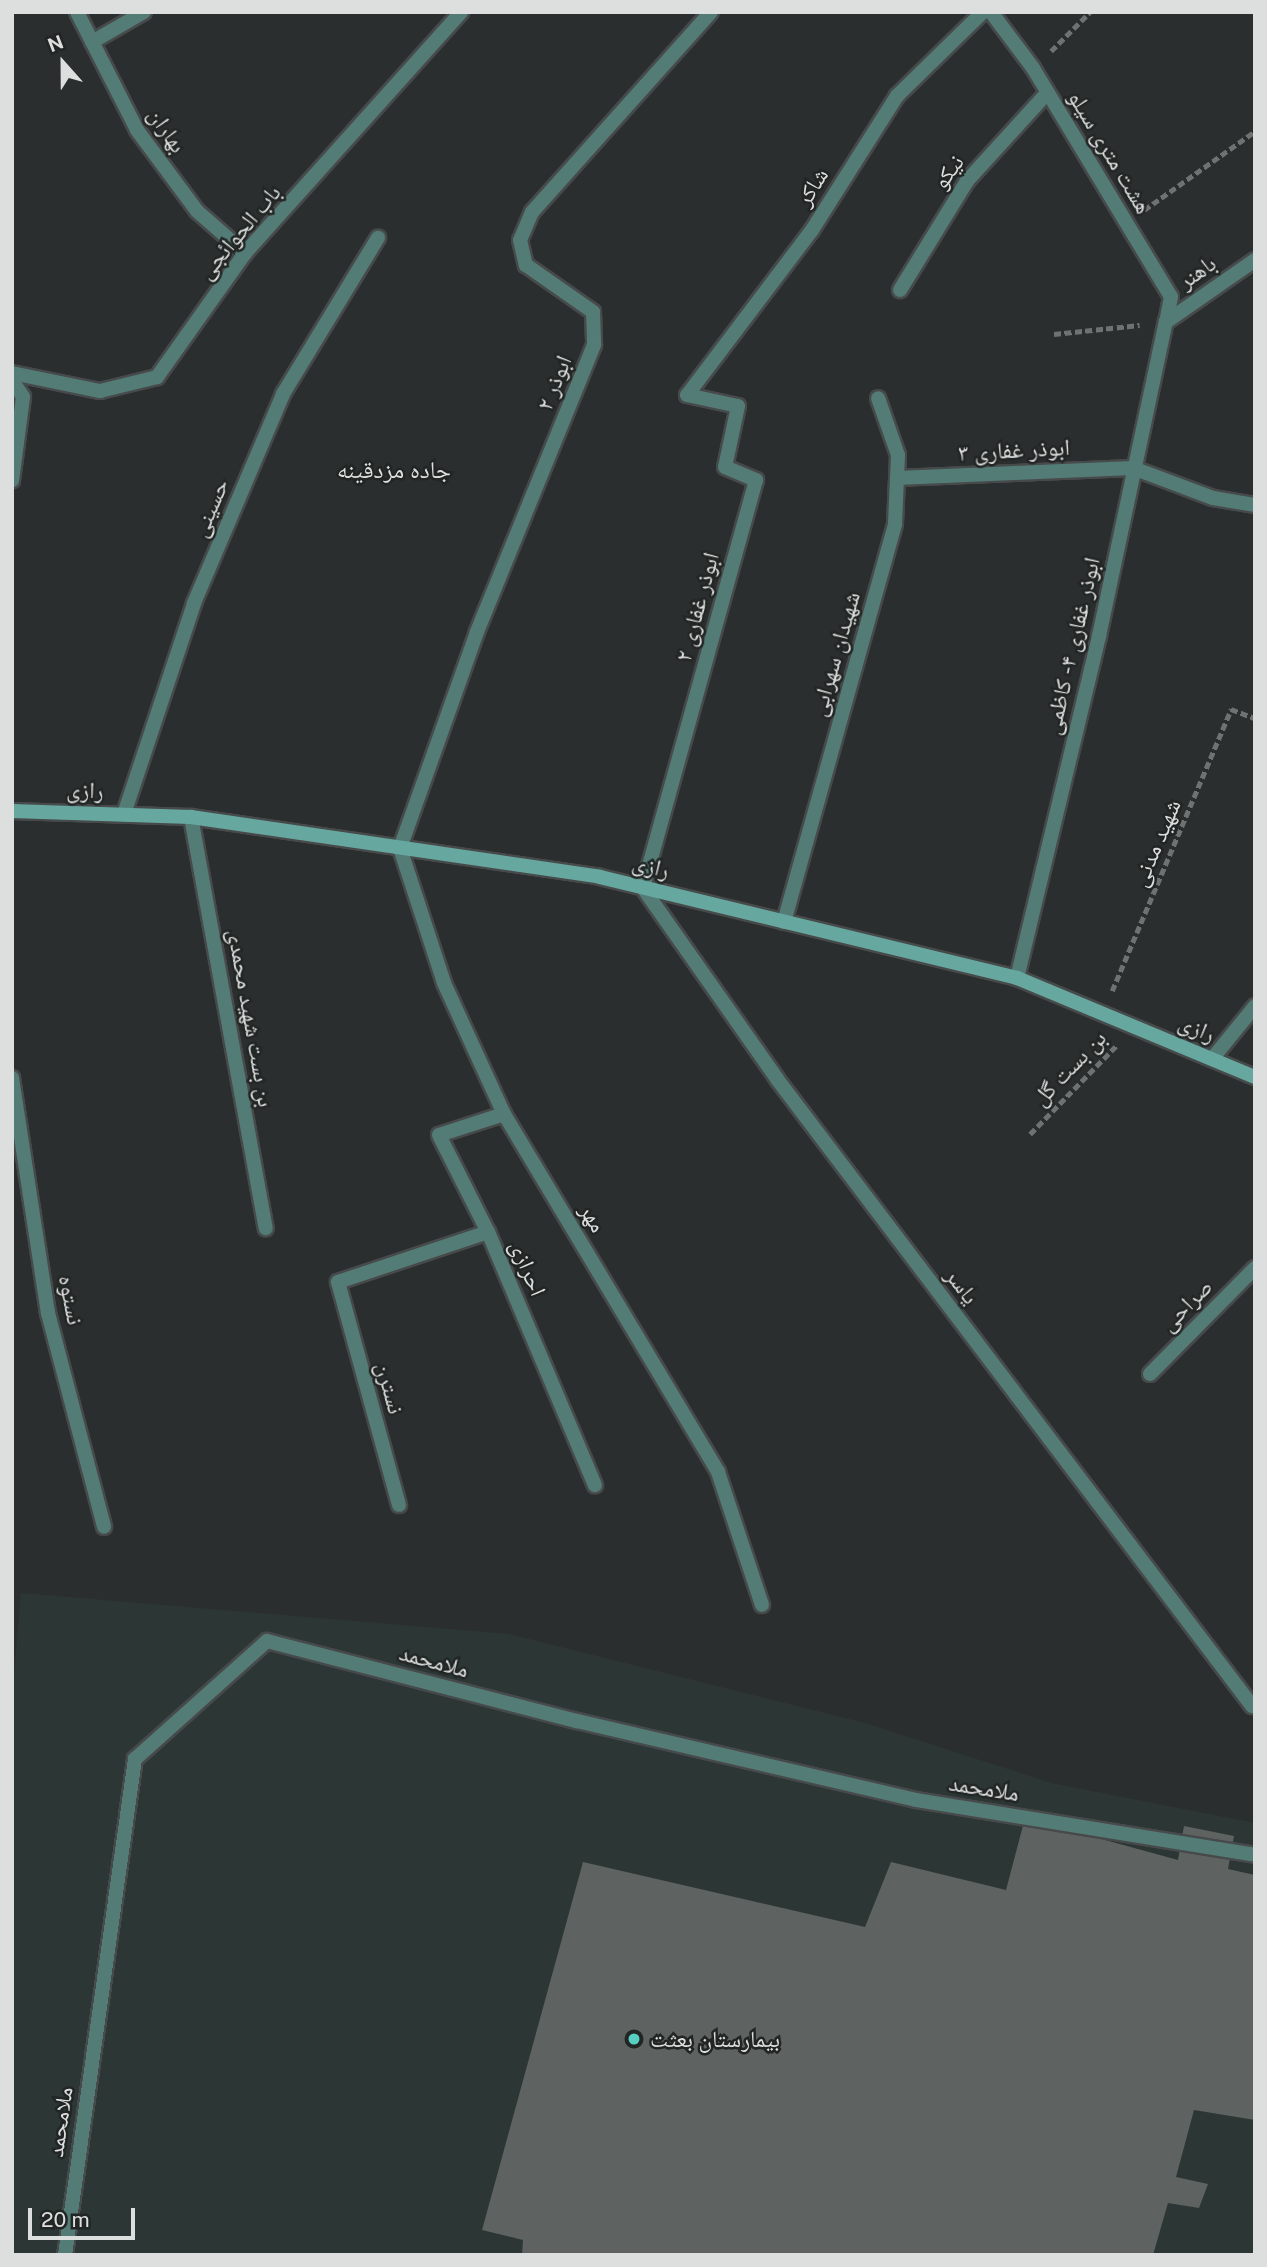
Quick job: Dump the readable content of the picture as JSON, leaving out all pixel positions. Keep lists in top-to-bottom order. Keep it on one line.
{"streets":{"main road":["رازی"],"street":["بهاران","هشت متری سیلو","نیکو","شاکر","باب الحوائجی","باهنر","ابوذر ۲","ابوذر غفاری ۳","حسینی","ابوذر غفاری ۲","ابوذر غفاری ۴ - کاظمی","شهیدان سهرابی","بن بست شهید محمدی","مهر","احرازی","یاسر","نستوه","صراحی","نسترن","ملامحمد"],"path":["شهید مدنی","بن بست گل"]},"crossings":[["بهاران","باب الحوائجی"],["هشت متری سیلو","نیکو"],["هشت متری سیلو","باهنر"],["هشت متری سیلو","ابوذر غفاری ۴ - کاظمی"],["شاکر","ابوذر غفاری ۲"],["باهنر","ابوذر غفاری ۴ - کاظمی"],["ابوذر ۲","رازی"],["ابوذر ۲","مهر"],["ابوذر غفاری ۳","ابوذر غفاری ۴ - کاظمی"],["ابوذر غفاری ۳","شهیدان سهرابی"],["حسینی","رازی"],["ابوذر غفاری ۲","رازی"],["ابوذر غفاری ۲","یاسر"],["ابوذر غفاری ۴ - کاظمی","رازی"],["شهیدان سهرابی","رازی"],["رازی","شهید مدنی"],["رازی","بن بست شهید محمدی"],["رازی","بن بست گل"],["رازی","مهر"],["رازی","یاسر"],["مهر","احرازی"],["احرازی","نسترن"]],"districts":["جاده مزدقینه"],"places":["بیمارستان بعثت"],"scale_bar":"20 m","north":"top"}
